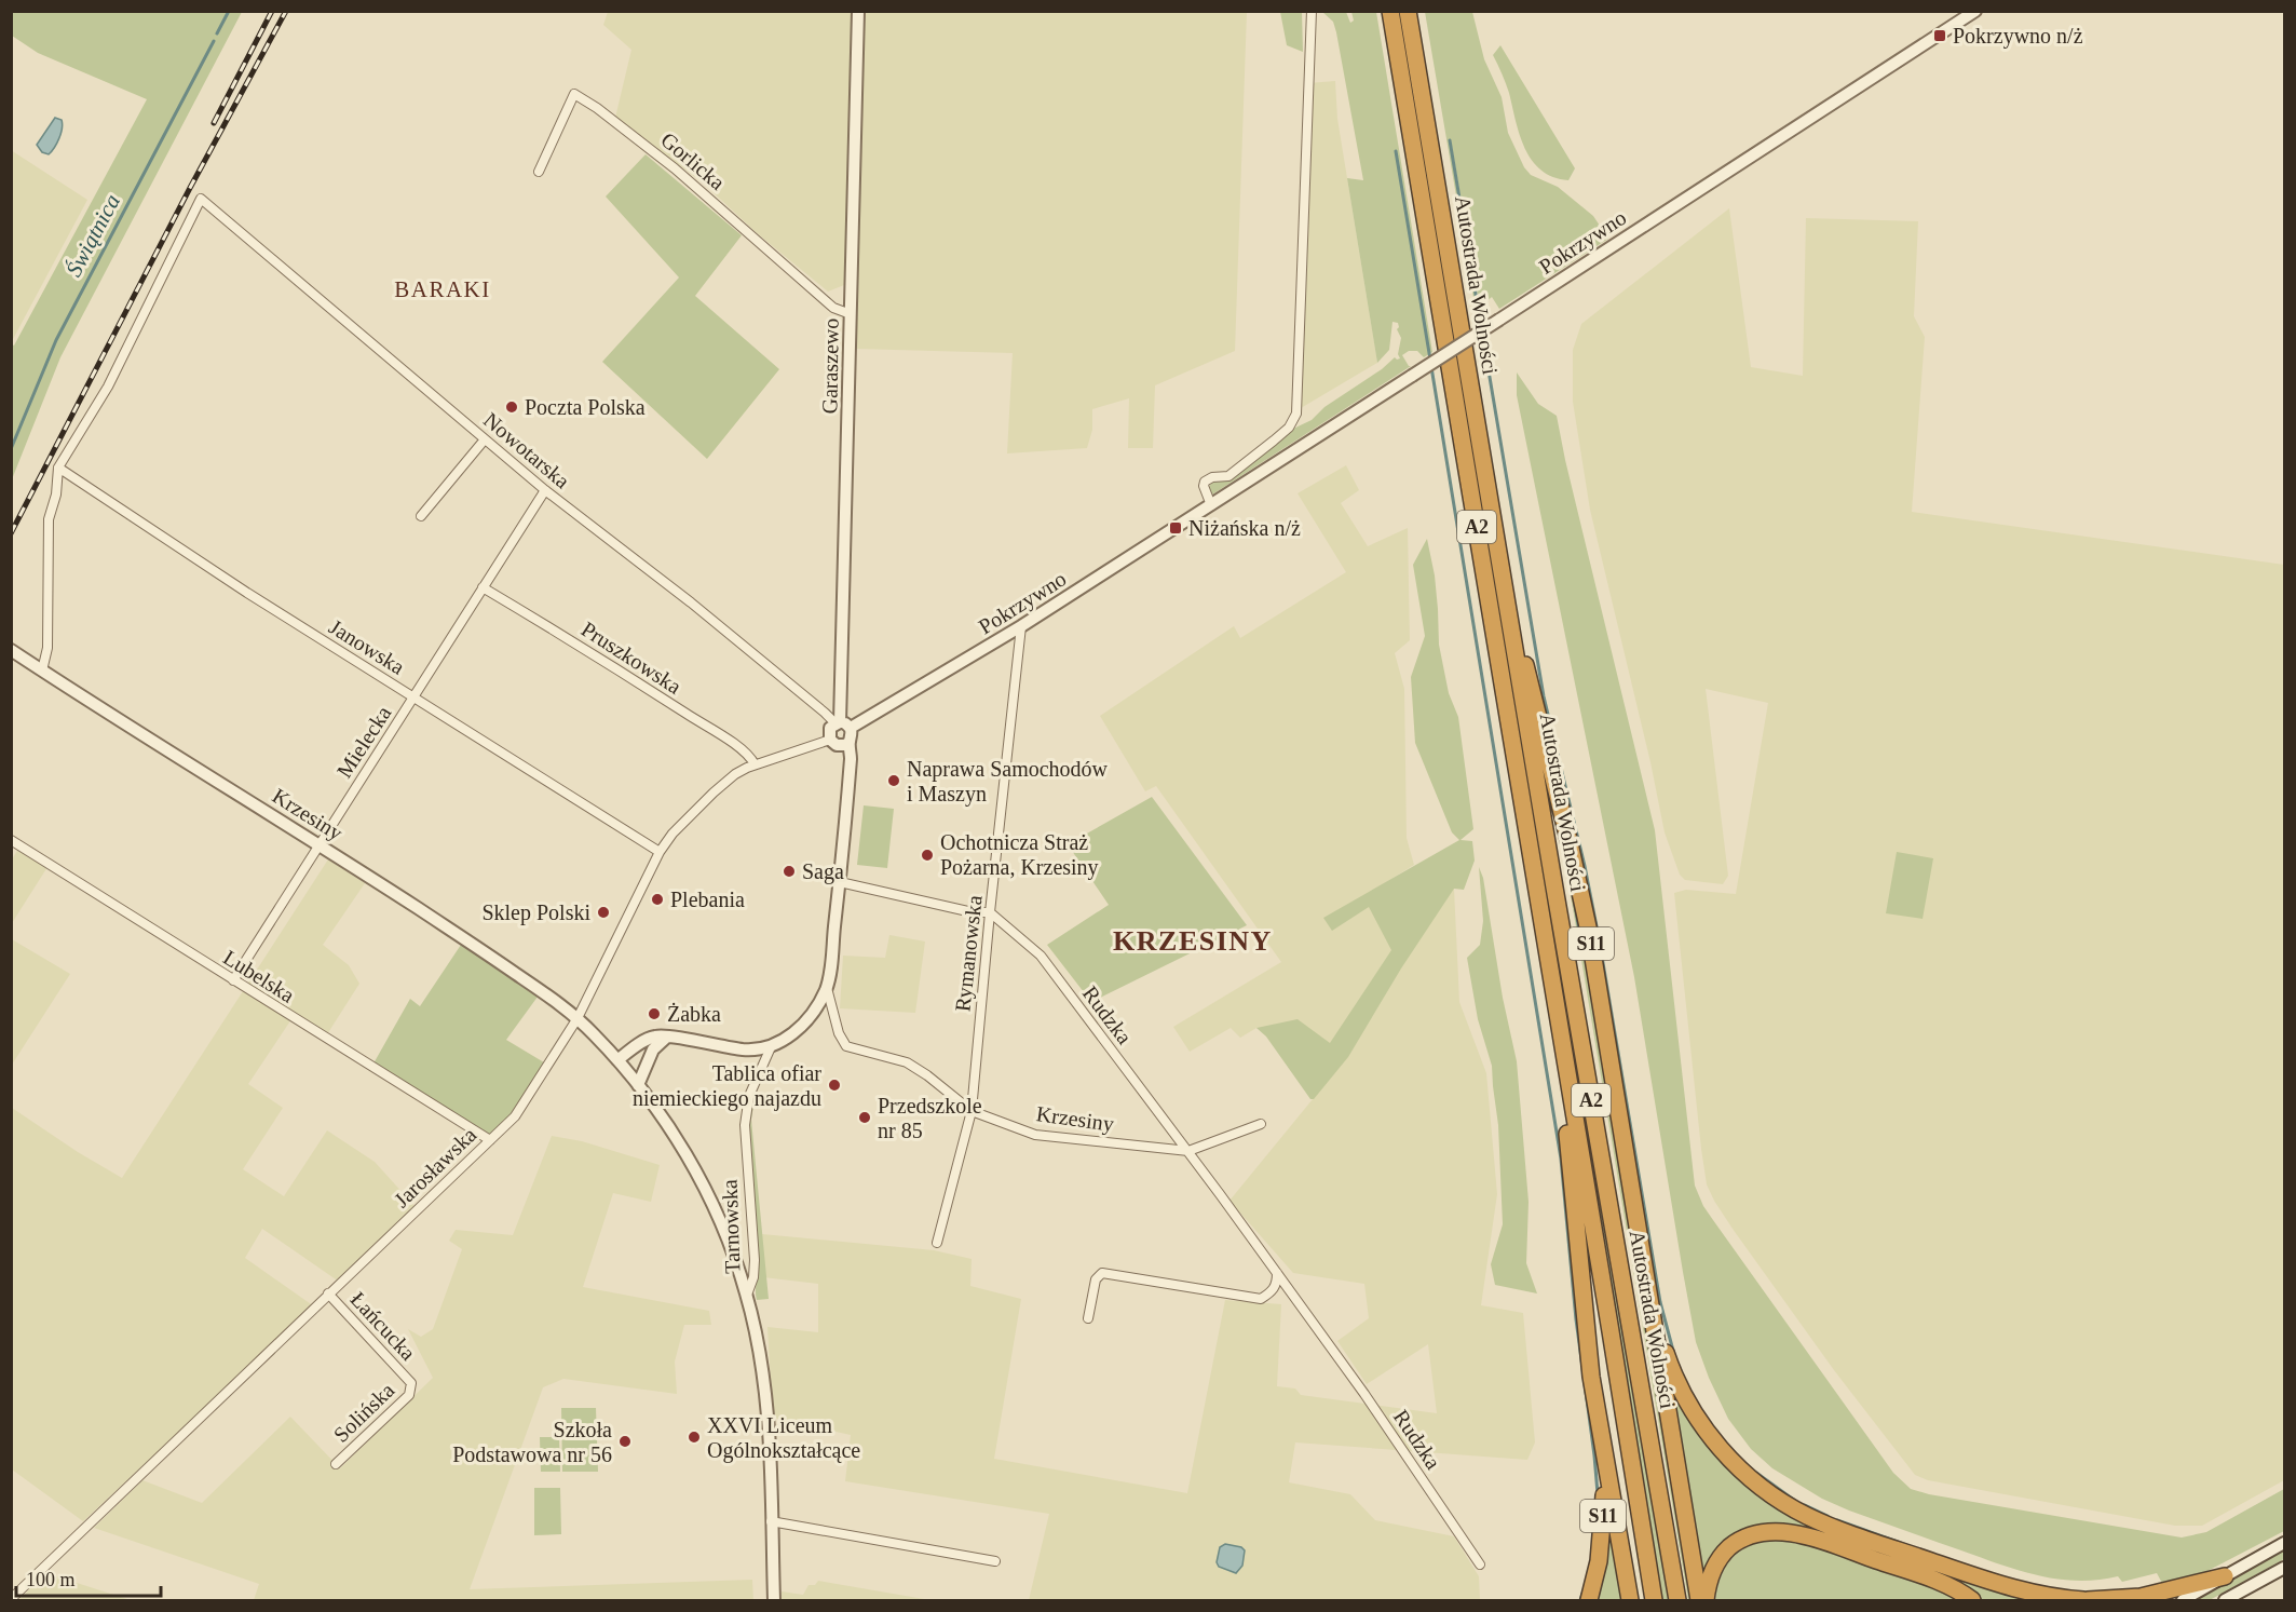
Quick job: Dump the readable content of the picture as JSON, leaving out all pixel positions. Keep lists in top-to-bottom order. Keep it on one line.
{"streets":{"highway":["Autostrada Wolności","A2","S11"],"street":["Gorlicka","Pokrzywno","Garaszewo","Nowotarska","Janowska","Pruszkowska","Mielecka","Krzesiny","Rymanowska","Lubelska","Rudzka","Jarosławska","Tarnowska","Łańcucka","Solińska"]},"crossings":[["Gorlicka","Garaszewo"],["Pokrzywno","Garaszewo"],["Pokrzywno","Nowotarska"],["Pokrzywno","Rymanowska"],["Pokrzywno","Jarosławska"],["Autostrada Wolności","S11"],["Garaszewo","Nowotarska"],["Garaszewo","Jarosławska"],["Nowotarska","Janowska"],["Nowotarska","Mielecka"],["Nowotarska","Jarosławska"],["Janowska","Mielecka"],["Janowska","Jarosławska"],["Pruszkowska","Mielecka"],["Pruszkowska","Jarosławska"],["Mielecka","Krzesiny"],["Mielecka","Lubelska"],["Krzesiny","Rymanowska"],["Krzesiny","Rudzka"],["Krzesiny","Jarosławska"],["Krzesiny","Tarnowska"],["Rymanowska","Rudzka"],["Lubelska","Jarosławska"],["Jarosławska","Łańcucka"],["Łańcucka","Solińska"]],"districts":["BARAKI","KRZESINY"],"water":["Świątnica"],"places":{"transit":["Pokrzywno n/ż","Niżańska n/ż"],"other":["Poczta Polska","Naprawa Samochodów i Maszyn","Ochotnicza Straż Pożarna, Krzesiny","Saga","Plebania","Sklep Polski","Żabka","Tablica ofiar niemieckiego najazdu","Przedszkole nr 85","XXVI Liceum Ogólnokształcące","Szkoła Podstawowa nr 56"]},"scale_bar":"100 m"}
